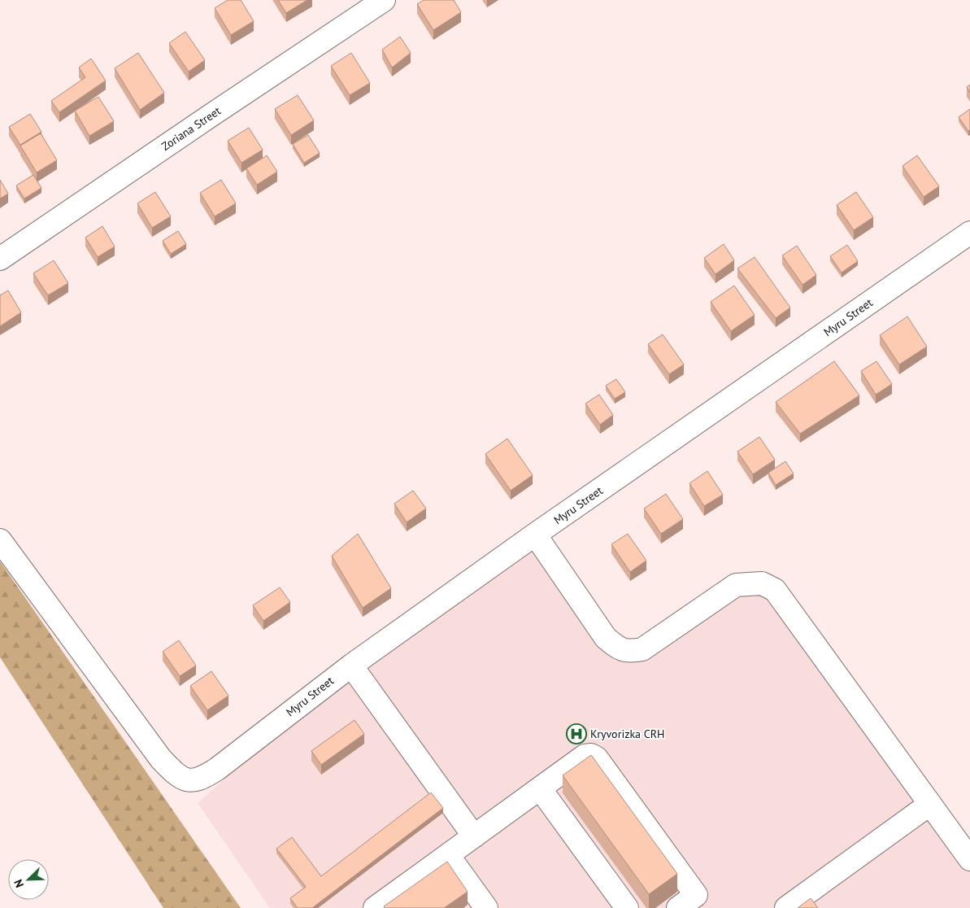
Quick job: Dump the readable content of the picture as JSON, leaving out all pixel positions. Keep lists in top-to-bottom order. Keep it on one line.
{"streets":{"street":["Zoriana Street","Myru Street"]},"places":{"hospital":["Kryvorizka CRH"]},"north":"bottom left"}
